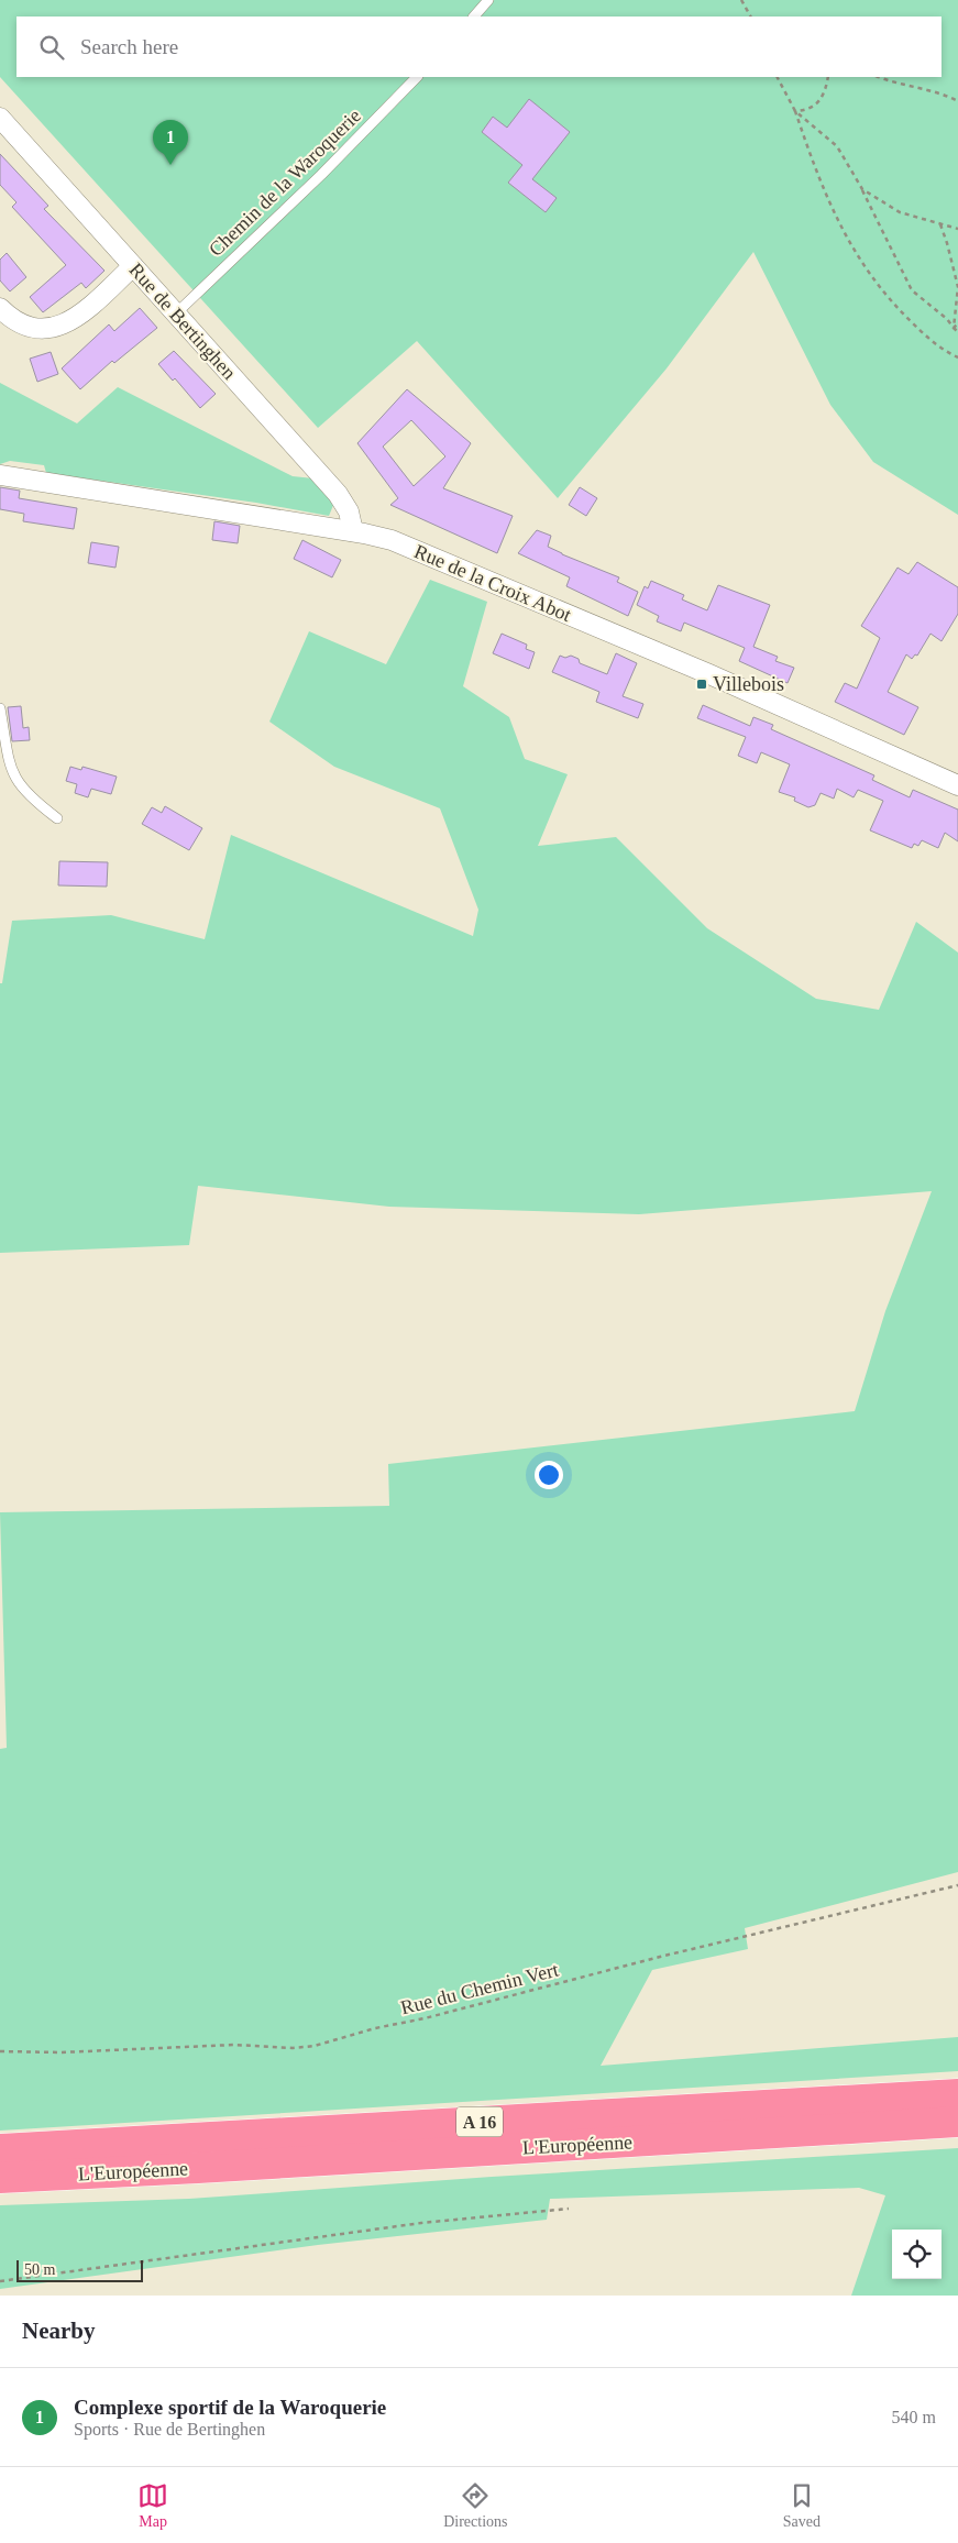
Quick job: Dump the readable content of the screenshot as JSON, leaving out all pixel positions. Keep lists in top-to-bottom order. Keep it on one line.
{"streets":{"highway":["A 16","L'Européenne"],"street":["Rue de Bertinghen","Rue de la Croix Abot"],"lane":["Chemin de la Waroquerie"],"path":["Rue du Chemin Vert"]},"crossings":[["Chemin de la Waroquerie","Rue de Bertinghen"],["Rue de Bertinghen","Rue de la Croix Abot"]],"places":{"transit":["Villebois"]},"scale_bar":"50 m","page":{"search":"Search here","pins":"1","scale":"50 m","heading":"Nearby","list":[{"mark":"1","name":"Complexe sportif de la Waroquerie","note":"Sports · Rue de Bertinghen","value":"540 m"}],"nav":["Map","Directions","Saved"]}}
